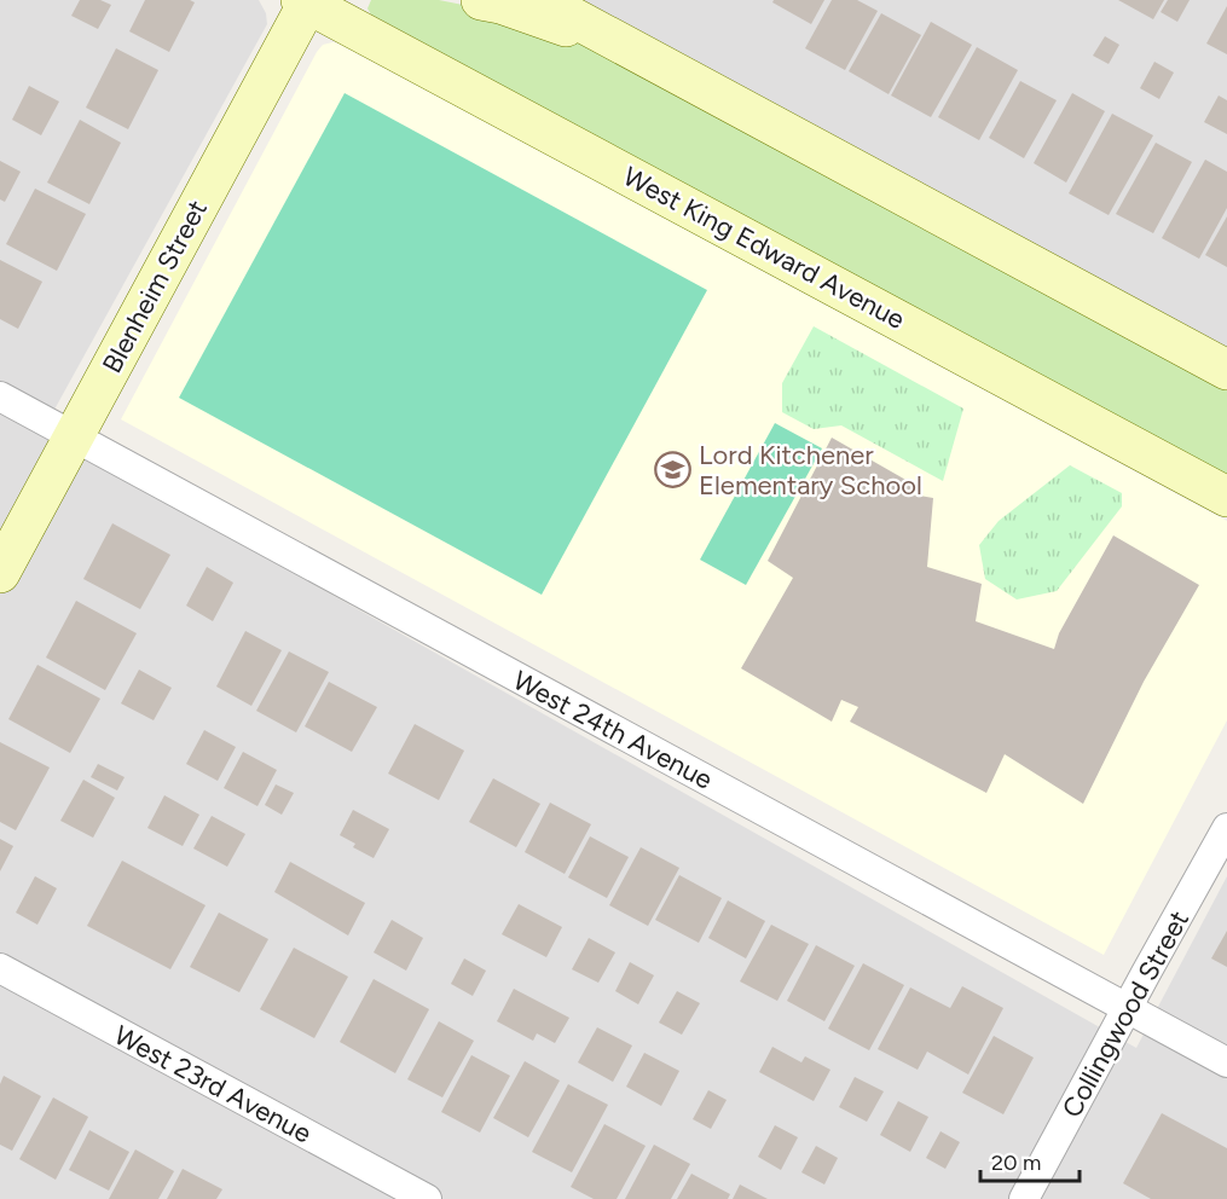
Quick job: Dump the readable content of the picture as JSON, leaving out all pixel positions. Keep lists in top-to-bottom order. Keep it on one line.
{"streets":{"main road":["West King Edward Avenue","Blenheim Street"],"street":["West 24th Avenue","Collingwood Street","West 23rd Avenue"]},"crossings":[["West King Edward Avenue","Blenheim Street"],["Blenheim Street","West 24th Avenue"],["West 24th Avenue","Collingwood Street"]],"places":{"school or university":["Lord Kitchener Elementary School"]},"scale_bar":"20 m"}
